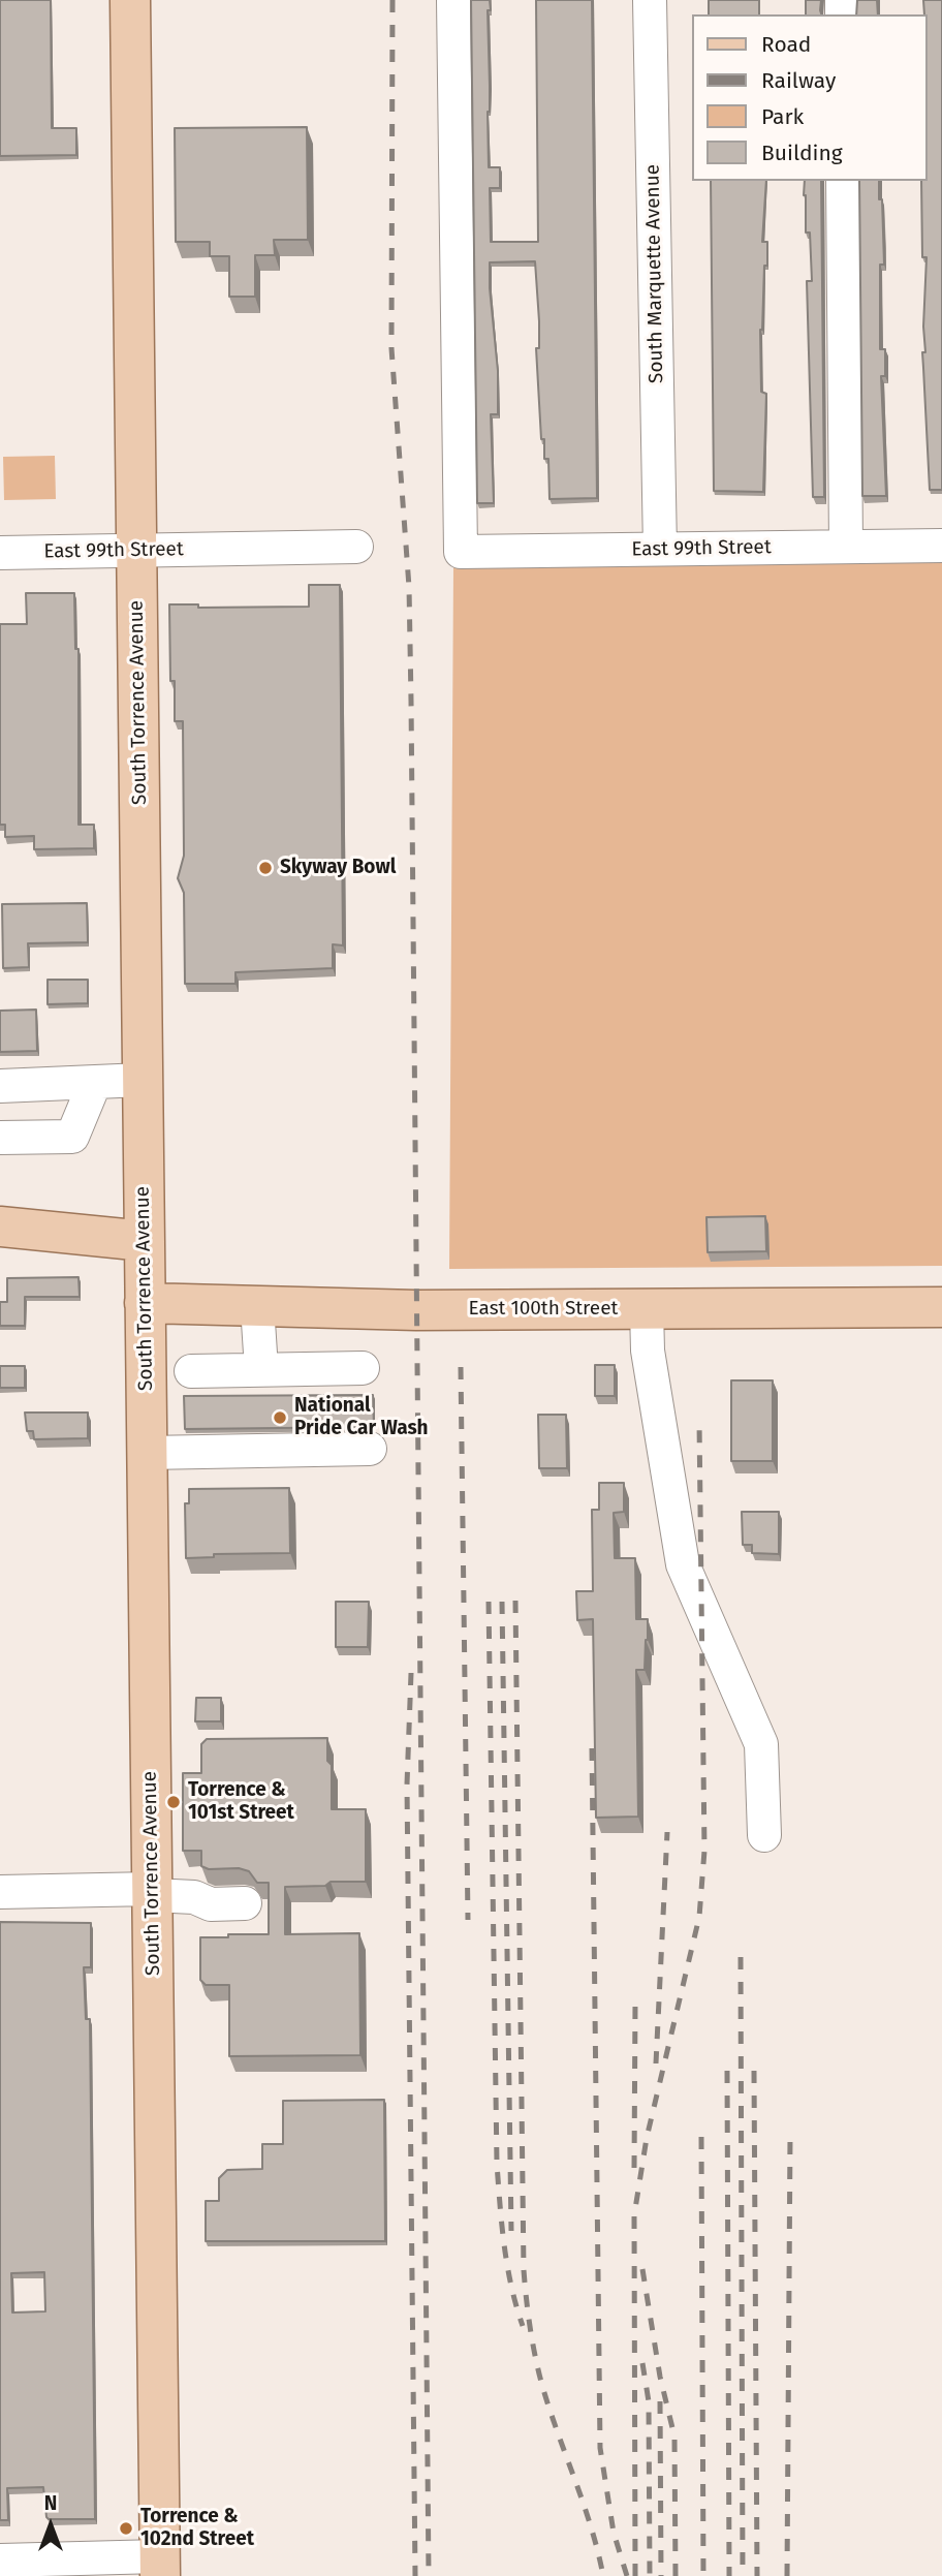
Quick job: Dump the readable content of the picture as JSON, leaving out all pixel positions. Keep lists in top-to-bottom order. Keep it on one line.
{"streets":{"main road":["South Torrence Avenue","East 100th Street"],"street":["South Marquette Avenue","East 99th Street"]},"crossings":[["South Marquette Avenue","East 99th Street"],["East 99th Street","South Torrence Avenue"],["South Torrence Avenue","East 100th Street"]],"places":["Skyway Bowl","National Pride Car Wash","Torrence & 101st Street","Torrence & 102nd Street"],"legend":["Road","Railway","Park","Building"],"north":"top"}
